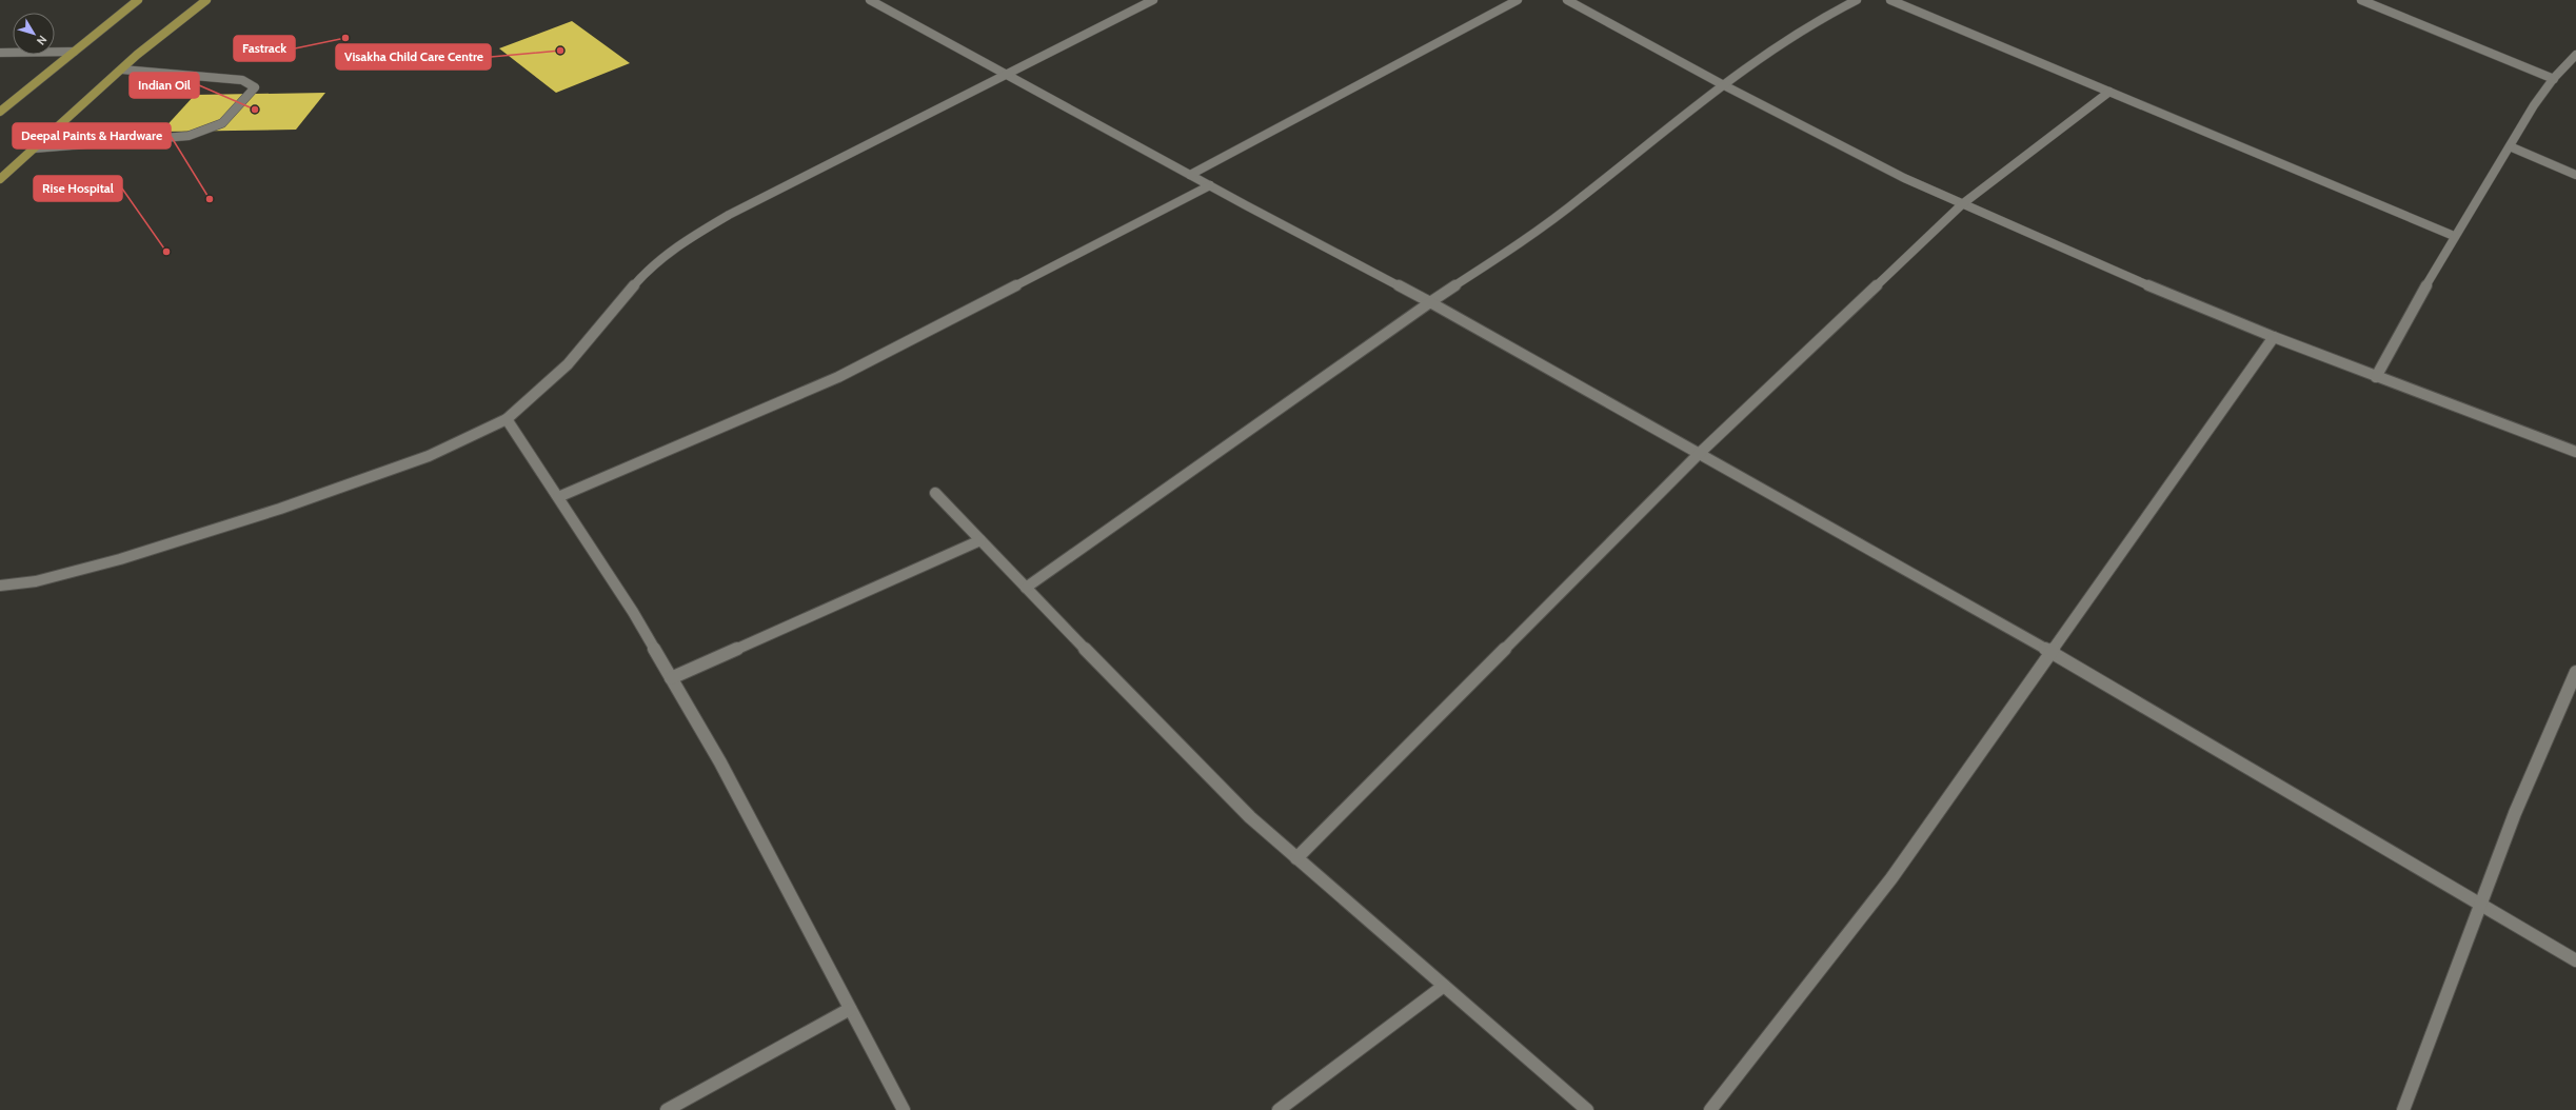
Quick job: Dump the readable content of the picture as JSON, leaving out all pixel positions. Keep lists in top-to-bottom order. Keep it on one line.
{"places":["Fastrack","Visakha Child Care Centre","Indian Oil","Deepal Paints & Hardware","Rise Hospital"],"north":"bottom right"}
